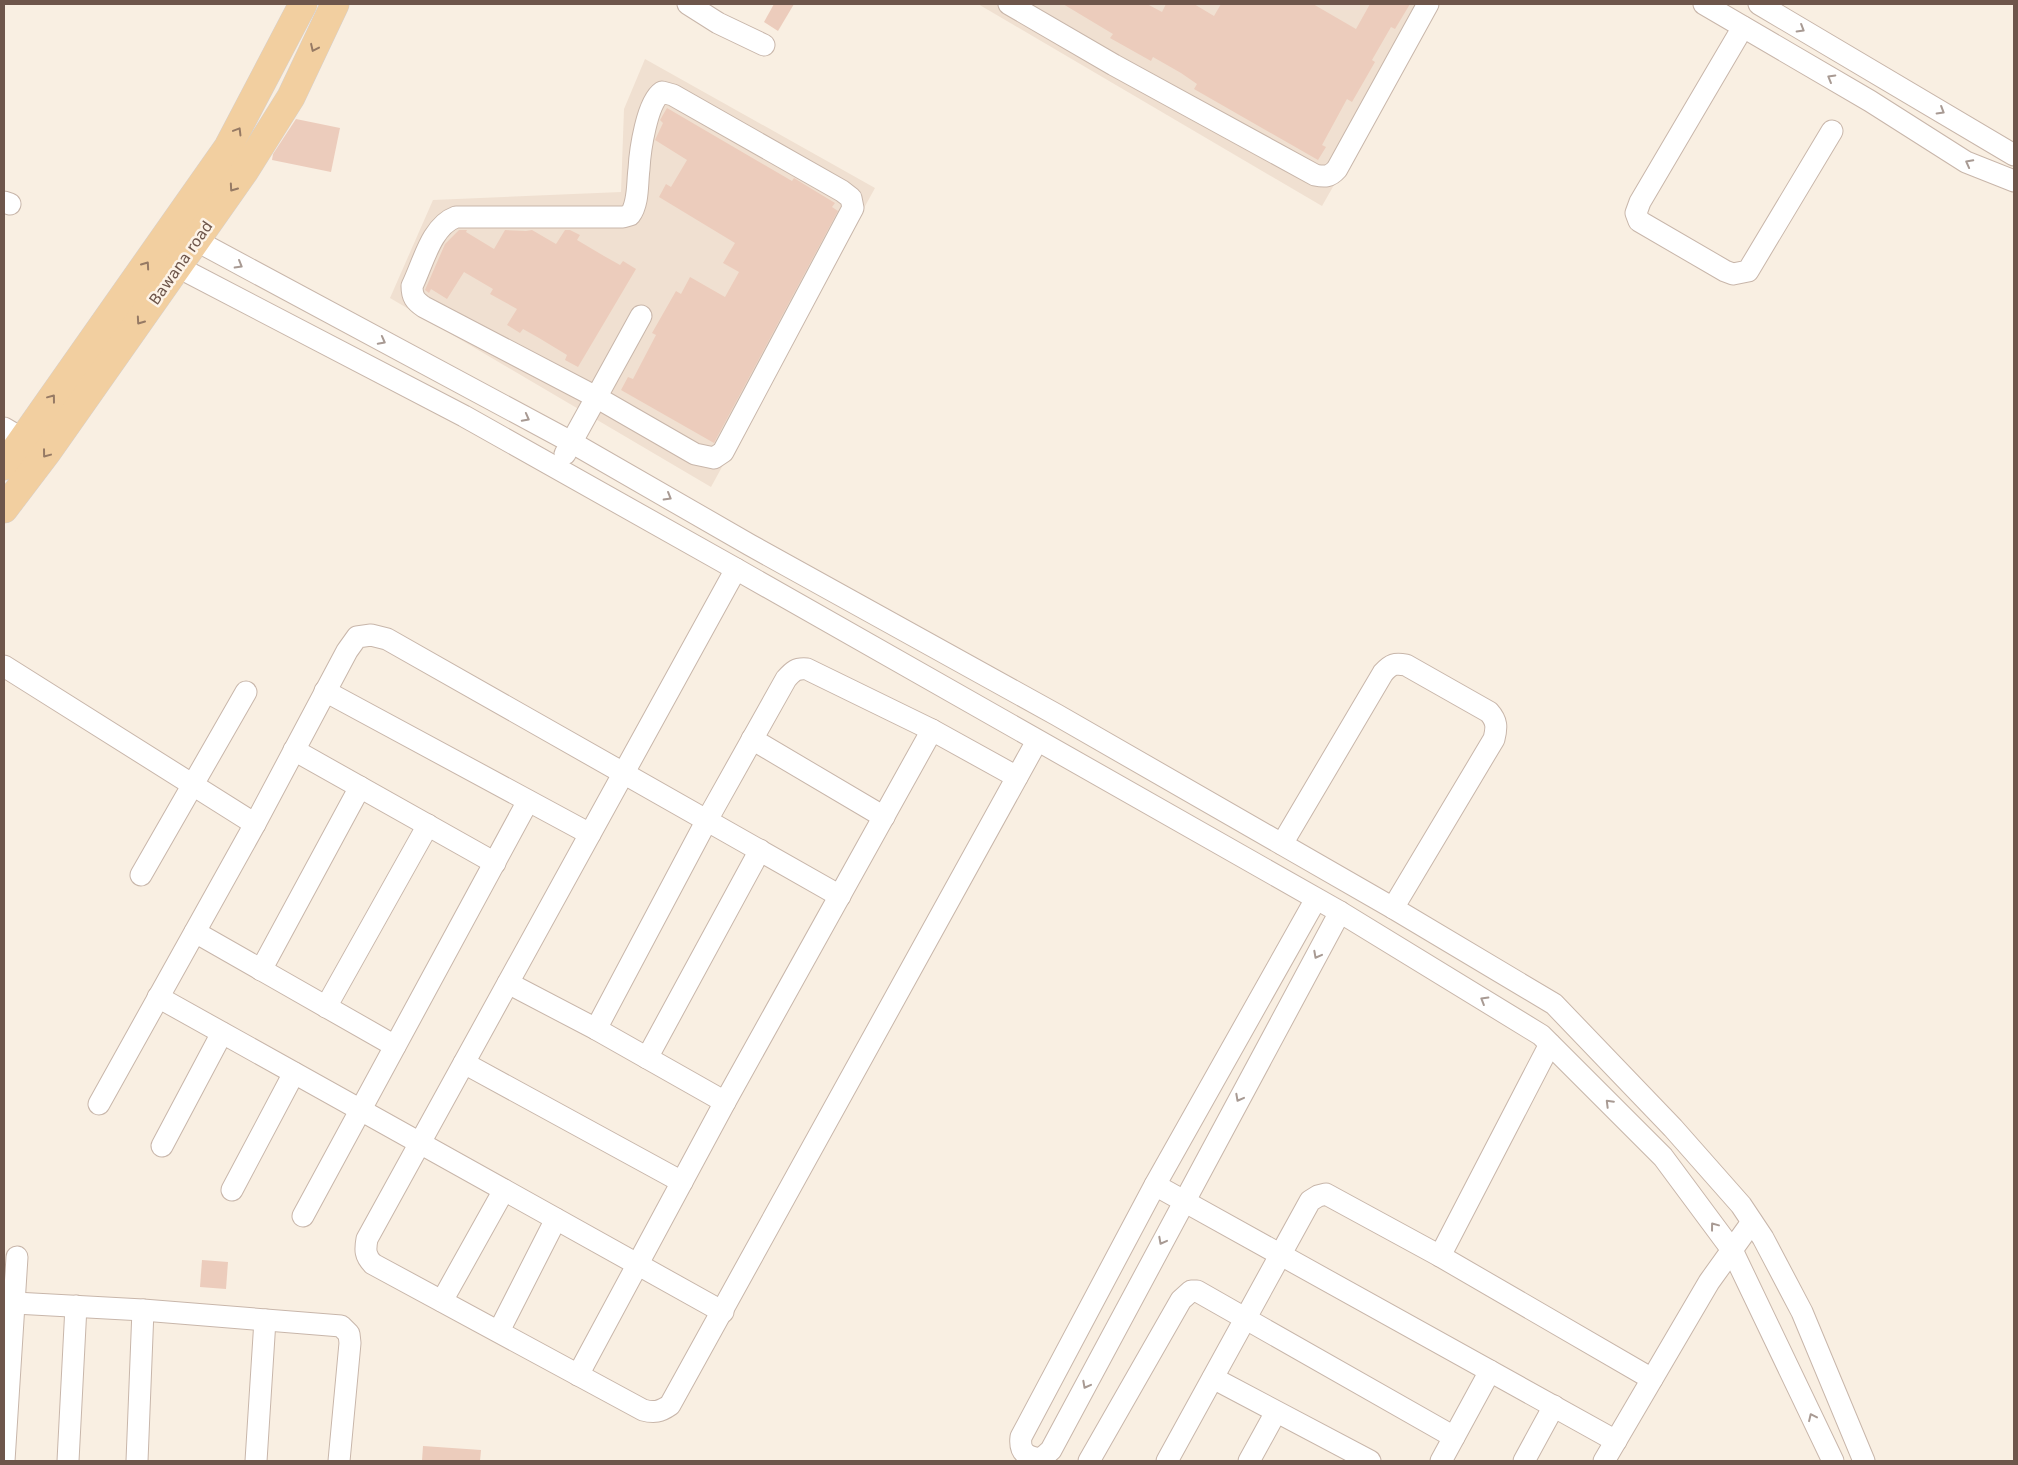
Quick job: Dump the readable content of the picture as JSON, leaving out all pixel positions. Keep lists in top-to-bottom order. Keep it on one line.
{"streets":{"main road":["Bawana road"]}}
